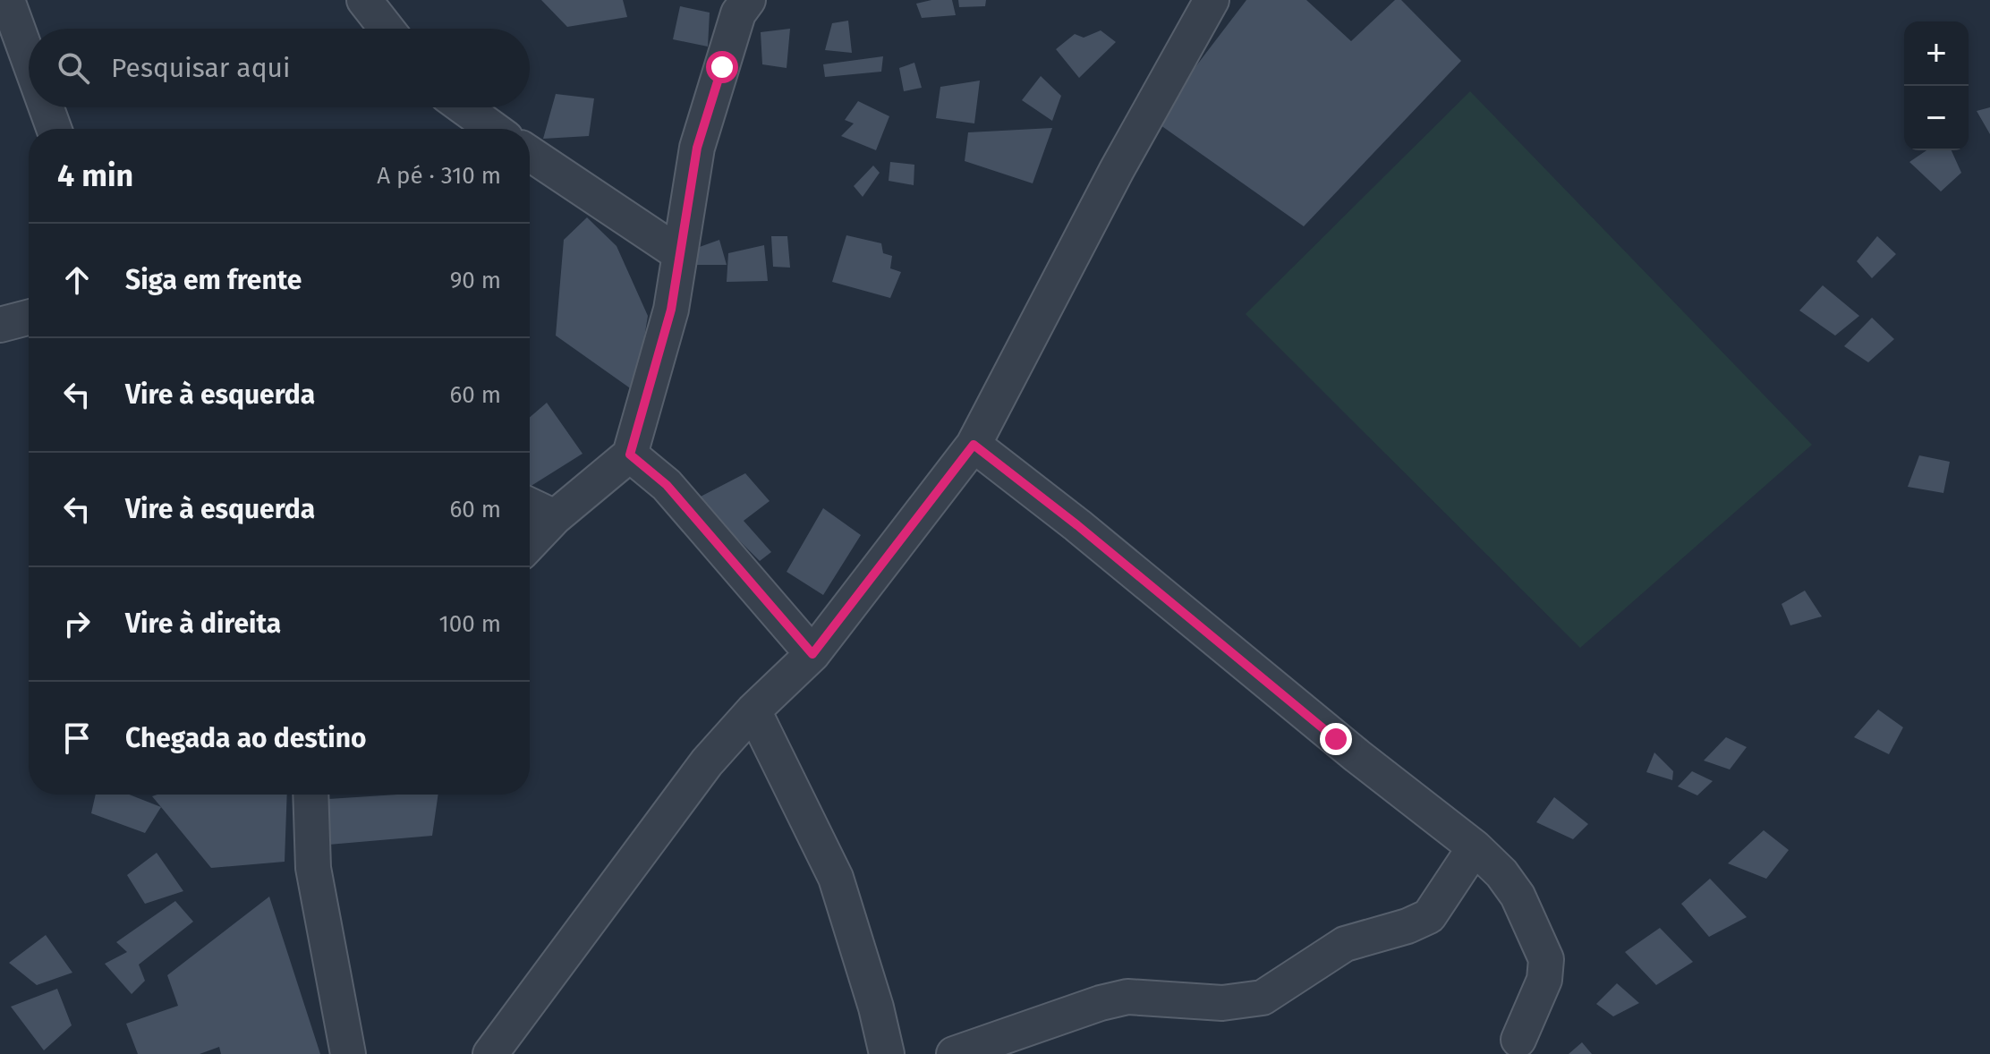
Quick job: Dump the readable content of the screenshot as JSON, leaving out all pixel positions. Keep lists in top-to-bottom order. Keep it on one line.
{"page":{"map_buttons":["+","−"],"search":"Pesquisar aqui","heading":["4 min","A pé · 310 m"],"list":[["Siga em frente","90 m"],["Vire à esquerda","60 m"],["Vire à esquerda","60 m"],["Vire à direita","100 m"],"Chegada ao destino"]}}
